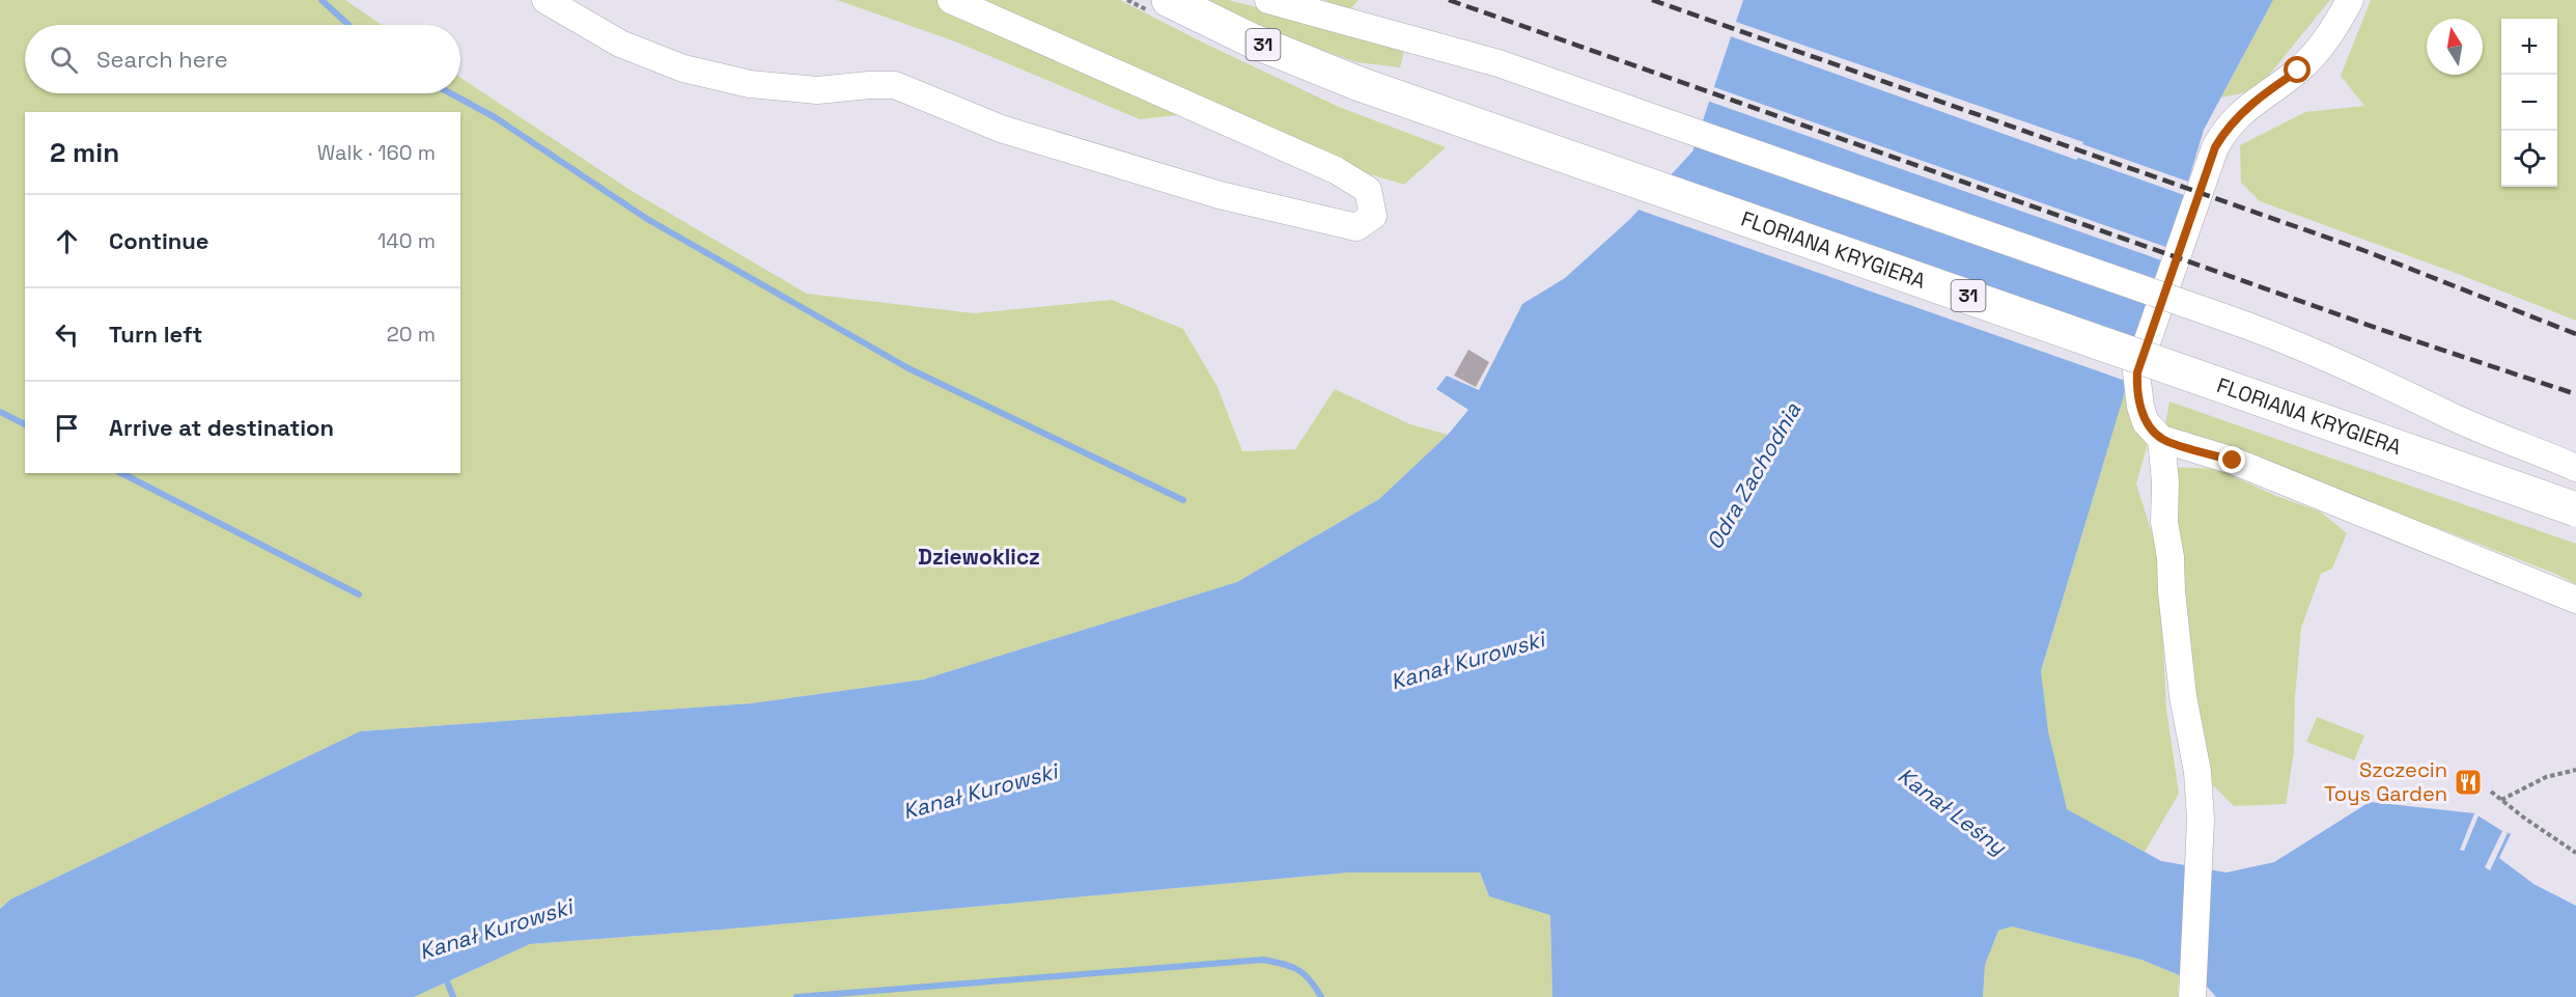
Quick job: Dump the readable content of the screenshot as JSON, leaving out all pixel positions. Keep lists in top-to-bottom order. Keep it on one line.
{"streets":{"main road":["31","FLORIANA KRYGIERA"]},"districts":["Dziewoklicz"],"water":["Odra Zachodnia","Kanał Kurowski","Kanał Leśny"],"places":{"restaurant":["Szczecin Toys Garden"]},"north":"top","page":{"map_buttons":["+","−"],"search":"Search here","heading":["2 min","Walk · 160 m"],"list":[["Continue","140 m"],["Turn left","20 m"],"Arrive at destination"]}}
